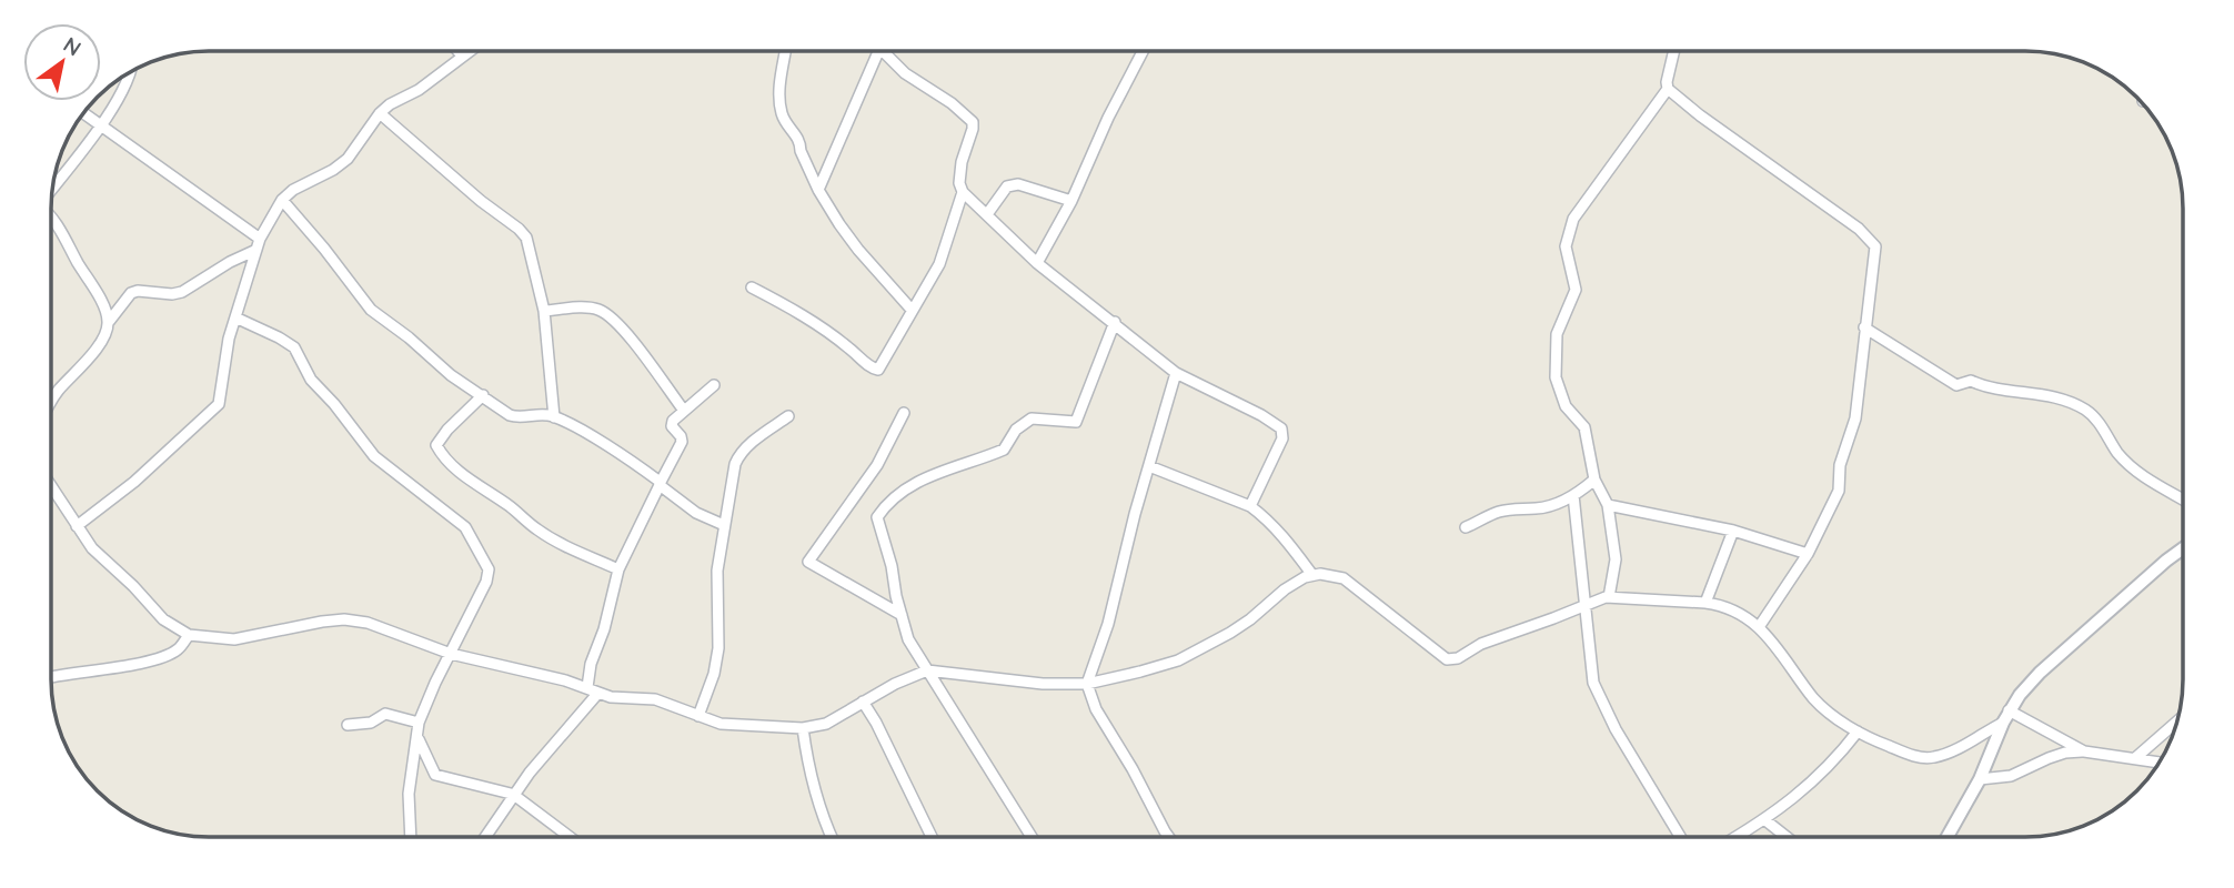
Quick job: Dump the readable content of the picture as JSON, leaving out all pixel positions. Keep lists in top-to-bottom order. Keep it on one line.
{"north":"top right"}
